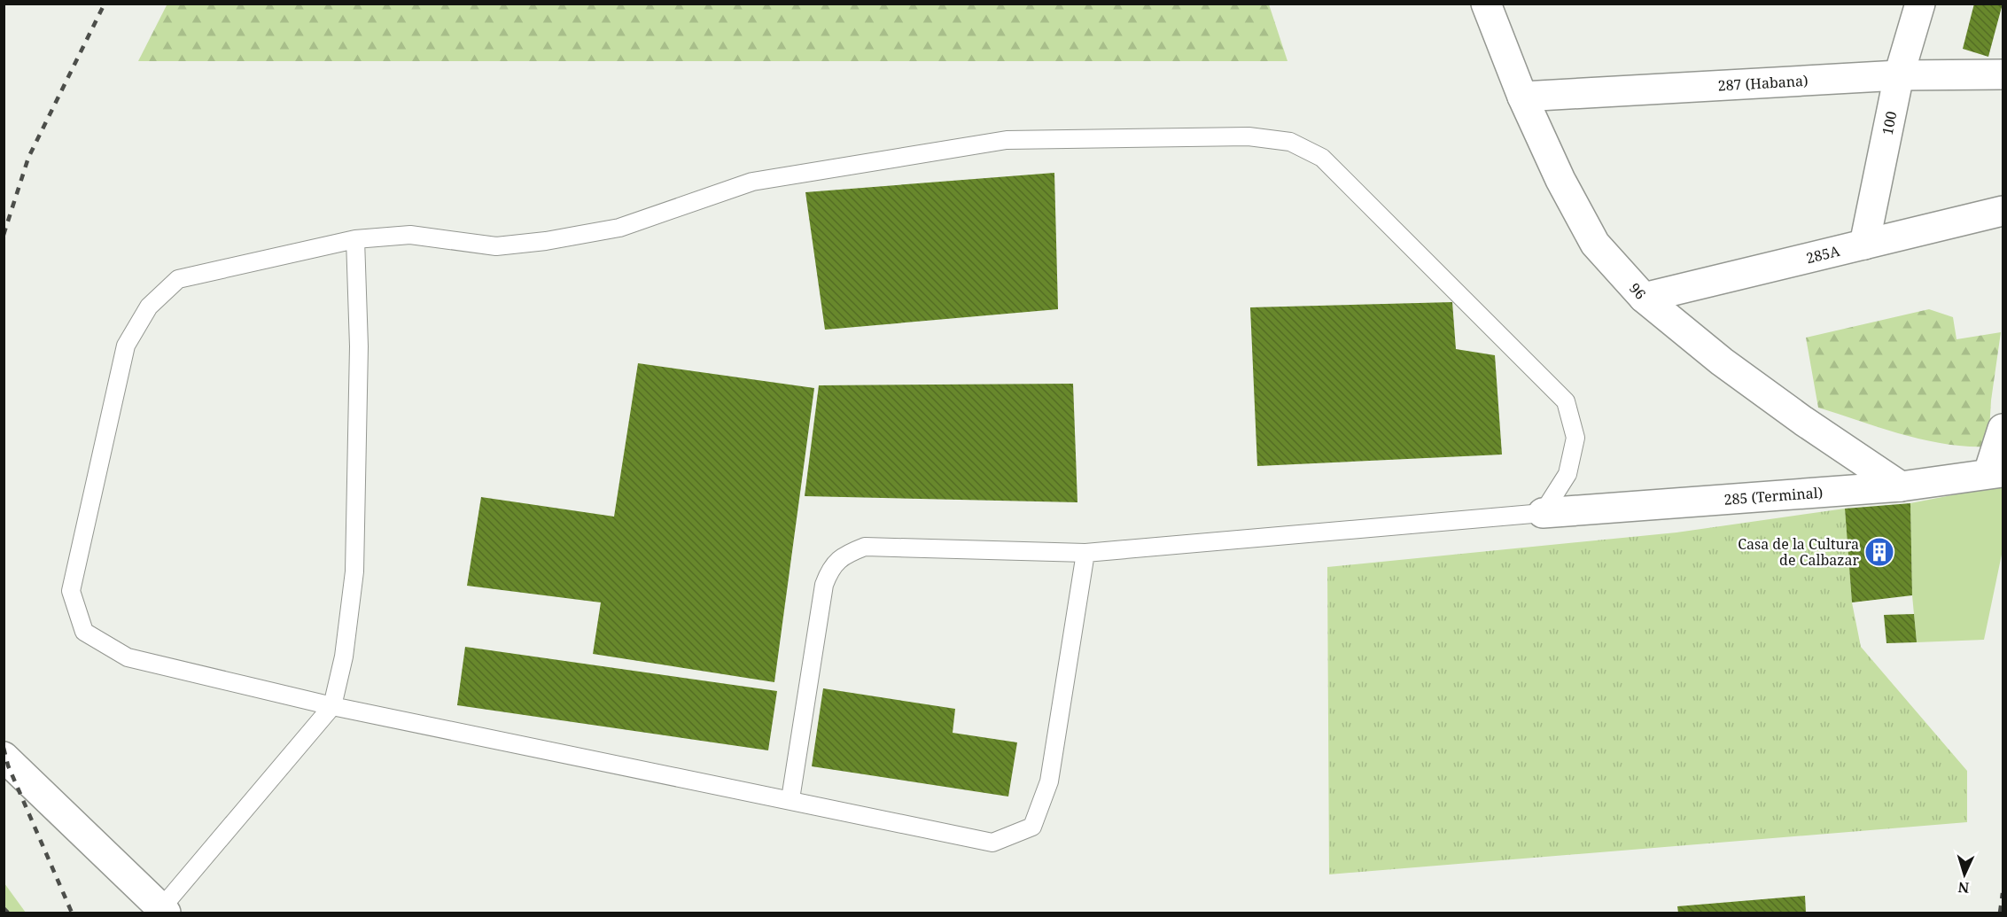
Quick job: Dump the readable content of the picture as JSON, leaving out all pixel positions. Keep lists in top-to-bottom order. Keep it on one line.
{"streets":{"street":["287 (Habana)","100","285A","96","285 (Terminal)"]},"crossings":[["287 (Habana)","100"],["287 (Habana)","96"],["100","285A"],["285A","96"],["96","285 (Terminal)"]],"places":{"building":["Casa de la Cultura de Calbazar"]},"north":"bottom"}
